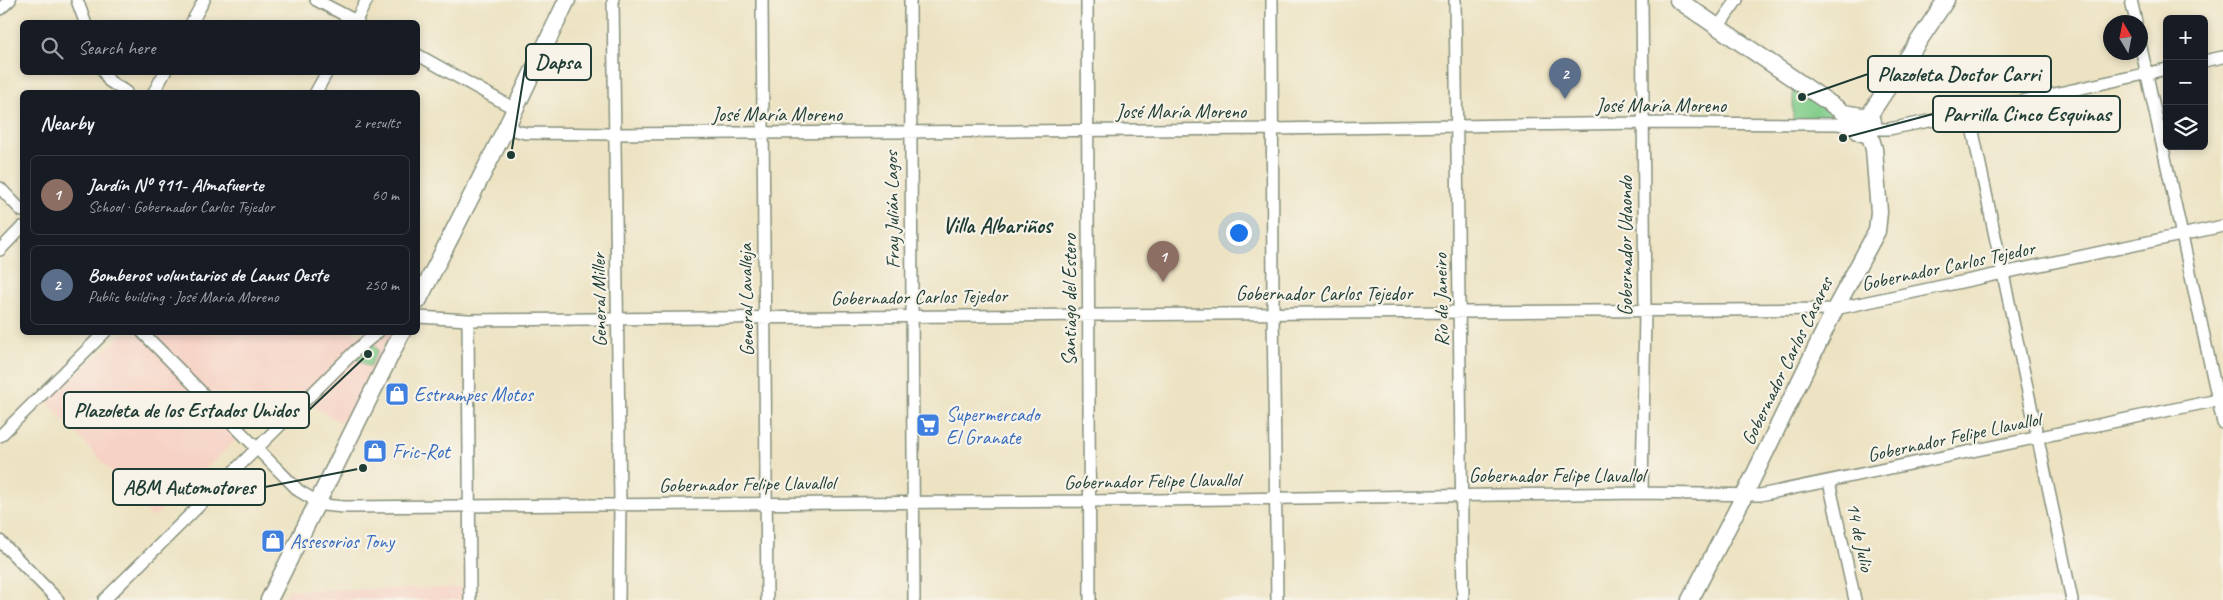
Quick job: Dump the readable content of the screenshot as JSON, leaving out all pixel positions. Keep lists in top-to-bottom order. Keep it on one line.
{"streets":{"street":["José María Moreno","Fray Julián Lagos","Gobernador Udaondo","Gobernador Carlos Tejedor","General Miller","General Lavalleja","Santiago del Estero","Río de Janeiro","Gobernador Carlos Casares","Gobernador Felipe Llavallol","14 de Julio"]},"crossings":[["José María Moreno","Fray Julián Lagos"],["José María Moreno","Gobernador Udaondo"],["José María Moreno","General Miller"],["José María Moreno","General Lavalleja"],["José María Moreno","Santiago del Estero"],["José María Moreno","Río de Janeiro"],["José María Moreno","Gobernador Carlos Casares"],["Fray Julián Lagos","Gobernador Carlos Tejedor"],["Fray Julián Lagos","Gobernador Felipe Llavallol"],["Gobernador Udaondo","Gobernador Carlos Tejedor"],["Gobernador Udaondo","Gobernador Felipe Llavallol"],["Gobernador Carlos Tejedor","General Miller"],["Gobernador Carlos Tejedor","General Lavalleja"],["Gobernador Carlos Tejedor","Santiago del Estero"],["Gobernador Carlos Tejedor","Río de Janeiro"],["Gobernador Carlos Tejedor","Gobernador Carlos Casares"],["General Miller","Gobernador Felipe Llavallol"],["General Lavalleja","Gobernador Felipe Llavallol"],["Santiago del Estero","Gobernador Felipe Llavallol"],["Río de Janeiro","Gobernador Felipe Llavallol"],["Gobernador Carlos Casares","Gobernador Felipe Llavallol"],["Gobernador Felipe Llavallol","14 de Julio"]],"districts":["Villa Albariños"],"places":{"other":["Plazoleta Doctor Carri","Parrilla Cinco Esquinas","Dapsa","Plazoleta de los Estados Unidos","ABM Automotores"],"shop":["Estrampes Motos","Fric-Rot","Assesorios Tony"],"supermarket":["Supermercado El Granate"]},"north":"top","page":{"map_buttons":["+","−"],"search":"Search here","pins":["2","1"],"heading":["Nearby","2 results"],"list":[{"mark":"1","name":"Jardín Nº 911- Almafuerte","note":"School · Gobernador Carlos Tejedor","value":"60 m"},{"mark":"2","name":"Bomberos voluntarios de Lanus Oeste","note":"Public building · José María Moreno","value":"250 m"}]}}
